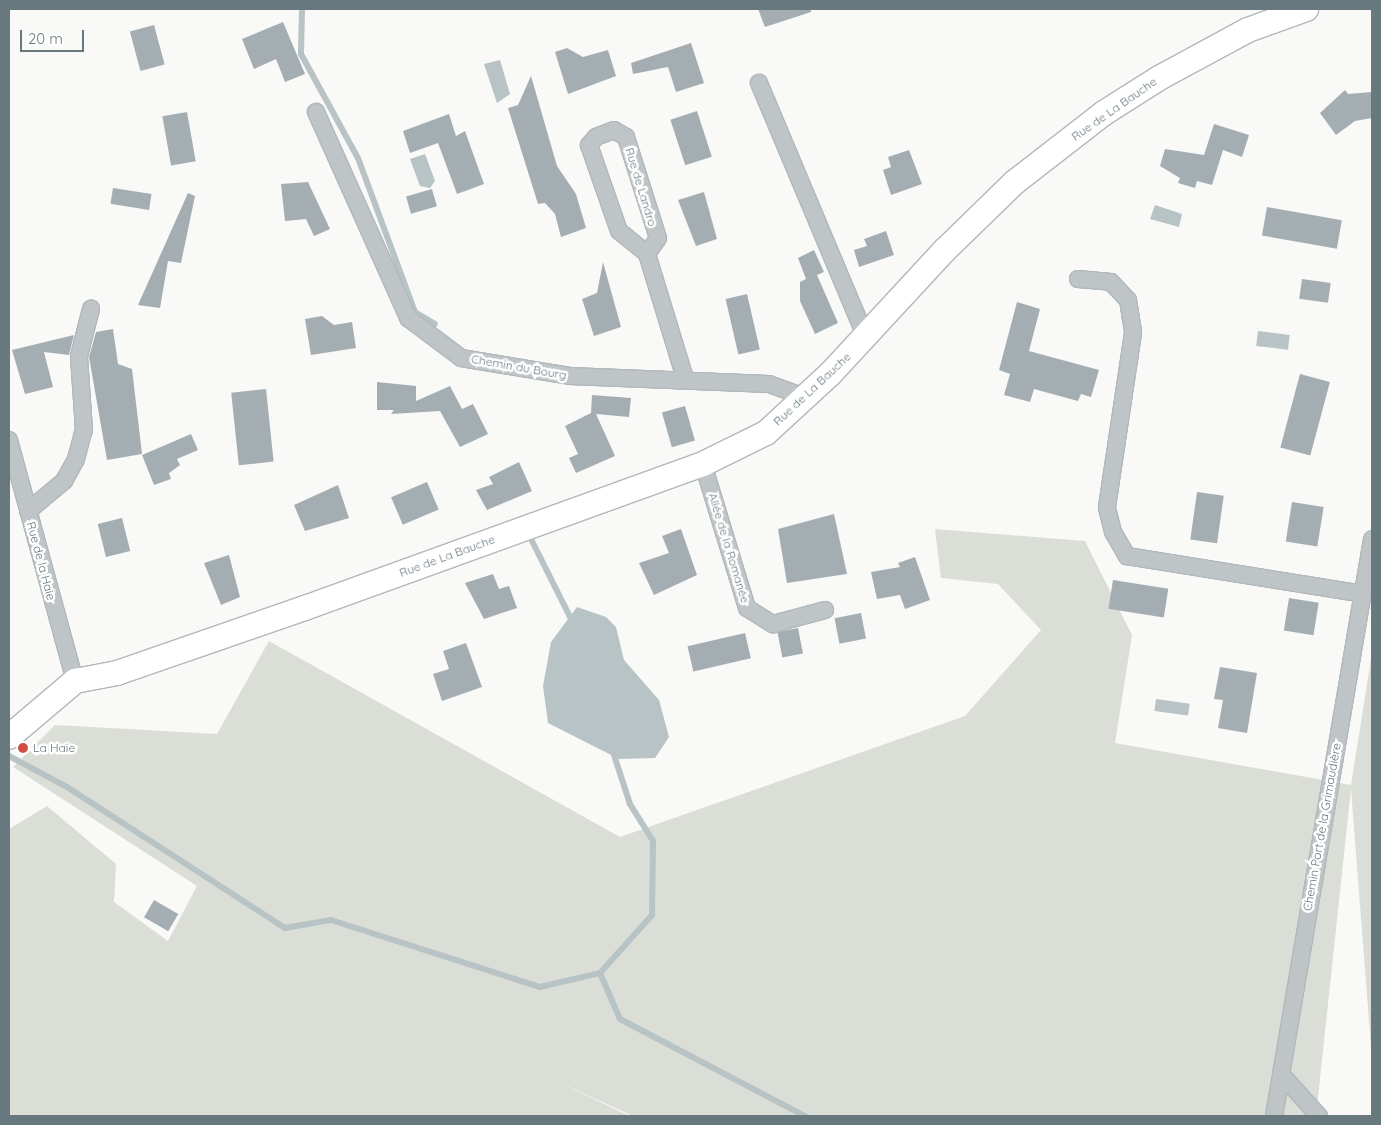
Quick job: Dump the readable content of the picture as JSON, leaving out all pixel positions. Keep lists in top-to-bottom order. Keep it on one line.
{"streets":{"street":["Rue de La Bauche","Rue de Landro","Chemin du Bourg","Allée de la Romanée","Rue de la Haie","Chemin Port de la Grimaudière"]},"crossings":[["Rue de La Bauche","Chemin du Bourg"],["Rue de La Bauche","Allée de la Romanée"],["Rue de La Bauche","Rue de la Haie"]],"places":["La Haie"],"scale_bar":"20 m"}
